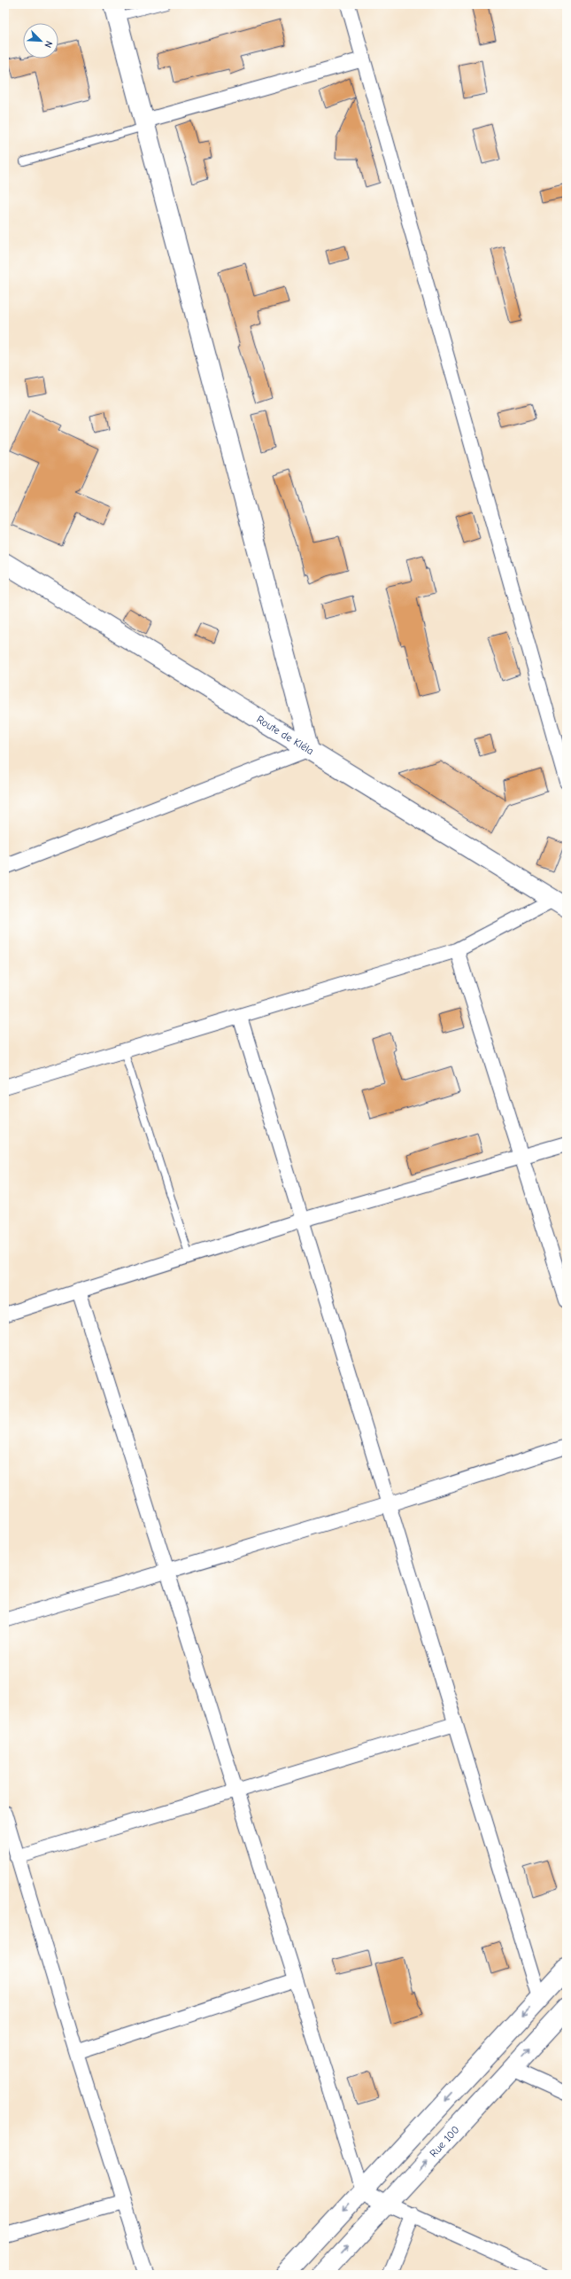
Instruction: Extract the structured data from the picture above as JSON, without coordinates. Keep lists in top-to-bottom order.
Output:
{
  "streets": {
    "street": ["Route de Kléla", "Rue 100"]
  },
  "north": "bottom right"
}
